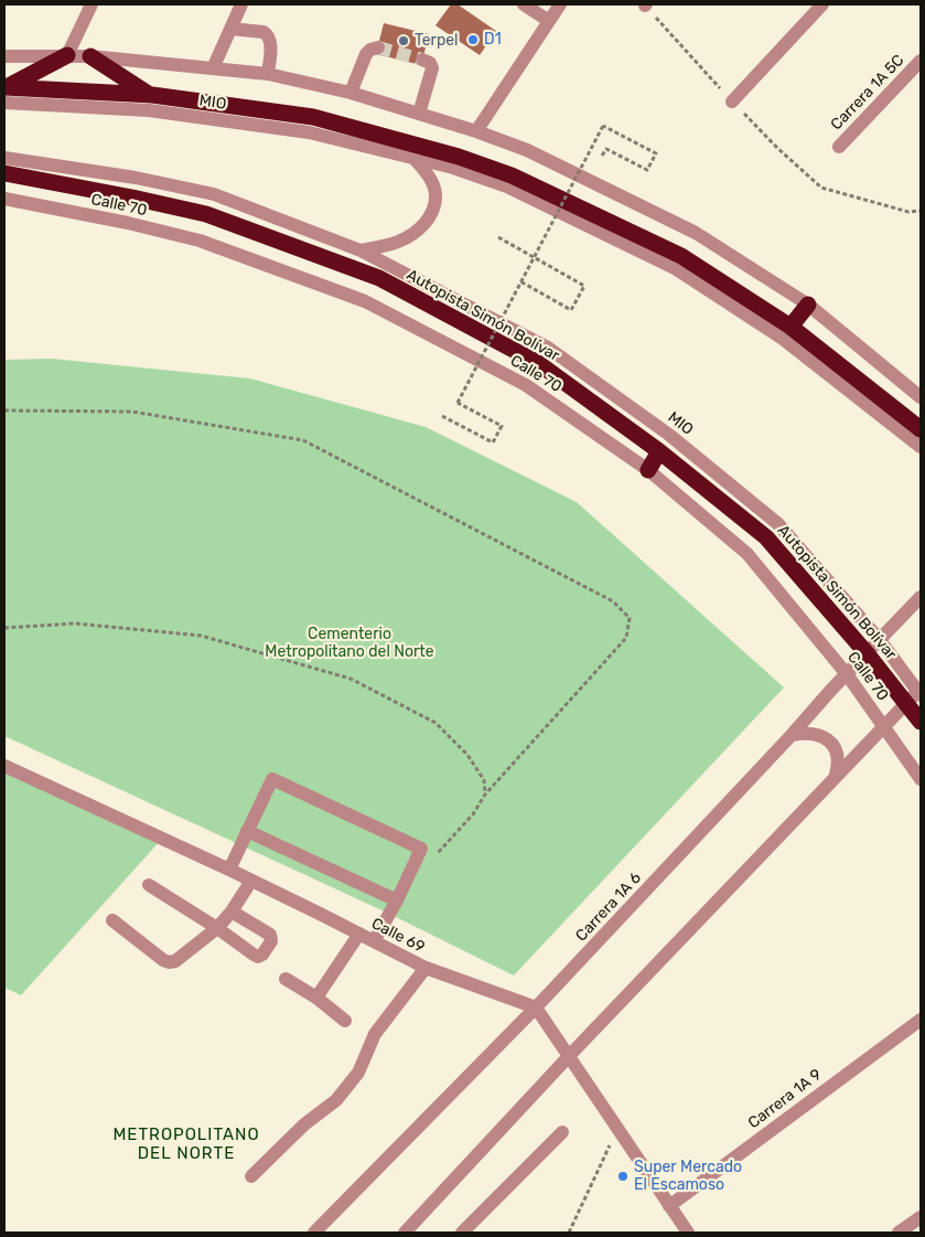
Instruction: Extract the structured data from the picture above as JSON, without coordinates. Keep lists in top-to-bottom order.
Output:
{
  "streets": {
    "highway": ["Autopista Simón Bolívar"],
    "street": [
      "Carrera 1A 5C",
      "MIO",
      "Calle 70",
      "Carrera 1A 6",
      "Calle 69",
      "Carrera 1A 9"
    ]
  },
  "crossings": [
    ["MIO", "Autopista Simón Bolívar"],
    ["MIO", "Carrera 1A 6"],
    ["Calle 70", "Carrera 1A 6"],
    ["Autopista Simón Bolívar", "Carrera 1A 6"],
    ["Carrera 1A 6", "Calle 69"]
  ],
  "districts": ["METROPOLITANO DEL NORTE"],
  "parks": ["Cementerio Metropolitano del Norte"],
  "places": ["D1", "Terpel", "Super Mercado El Escamoso"]
}
